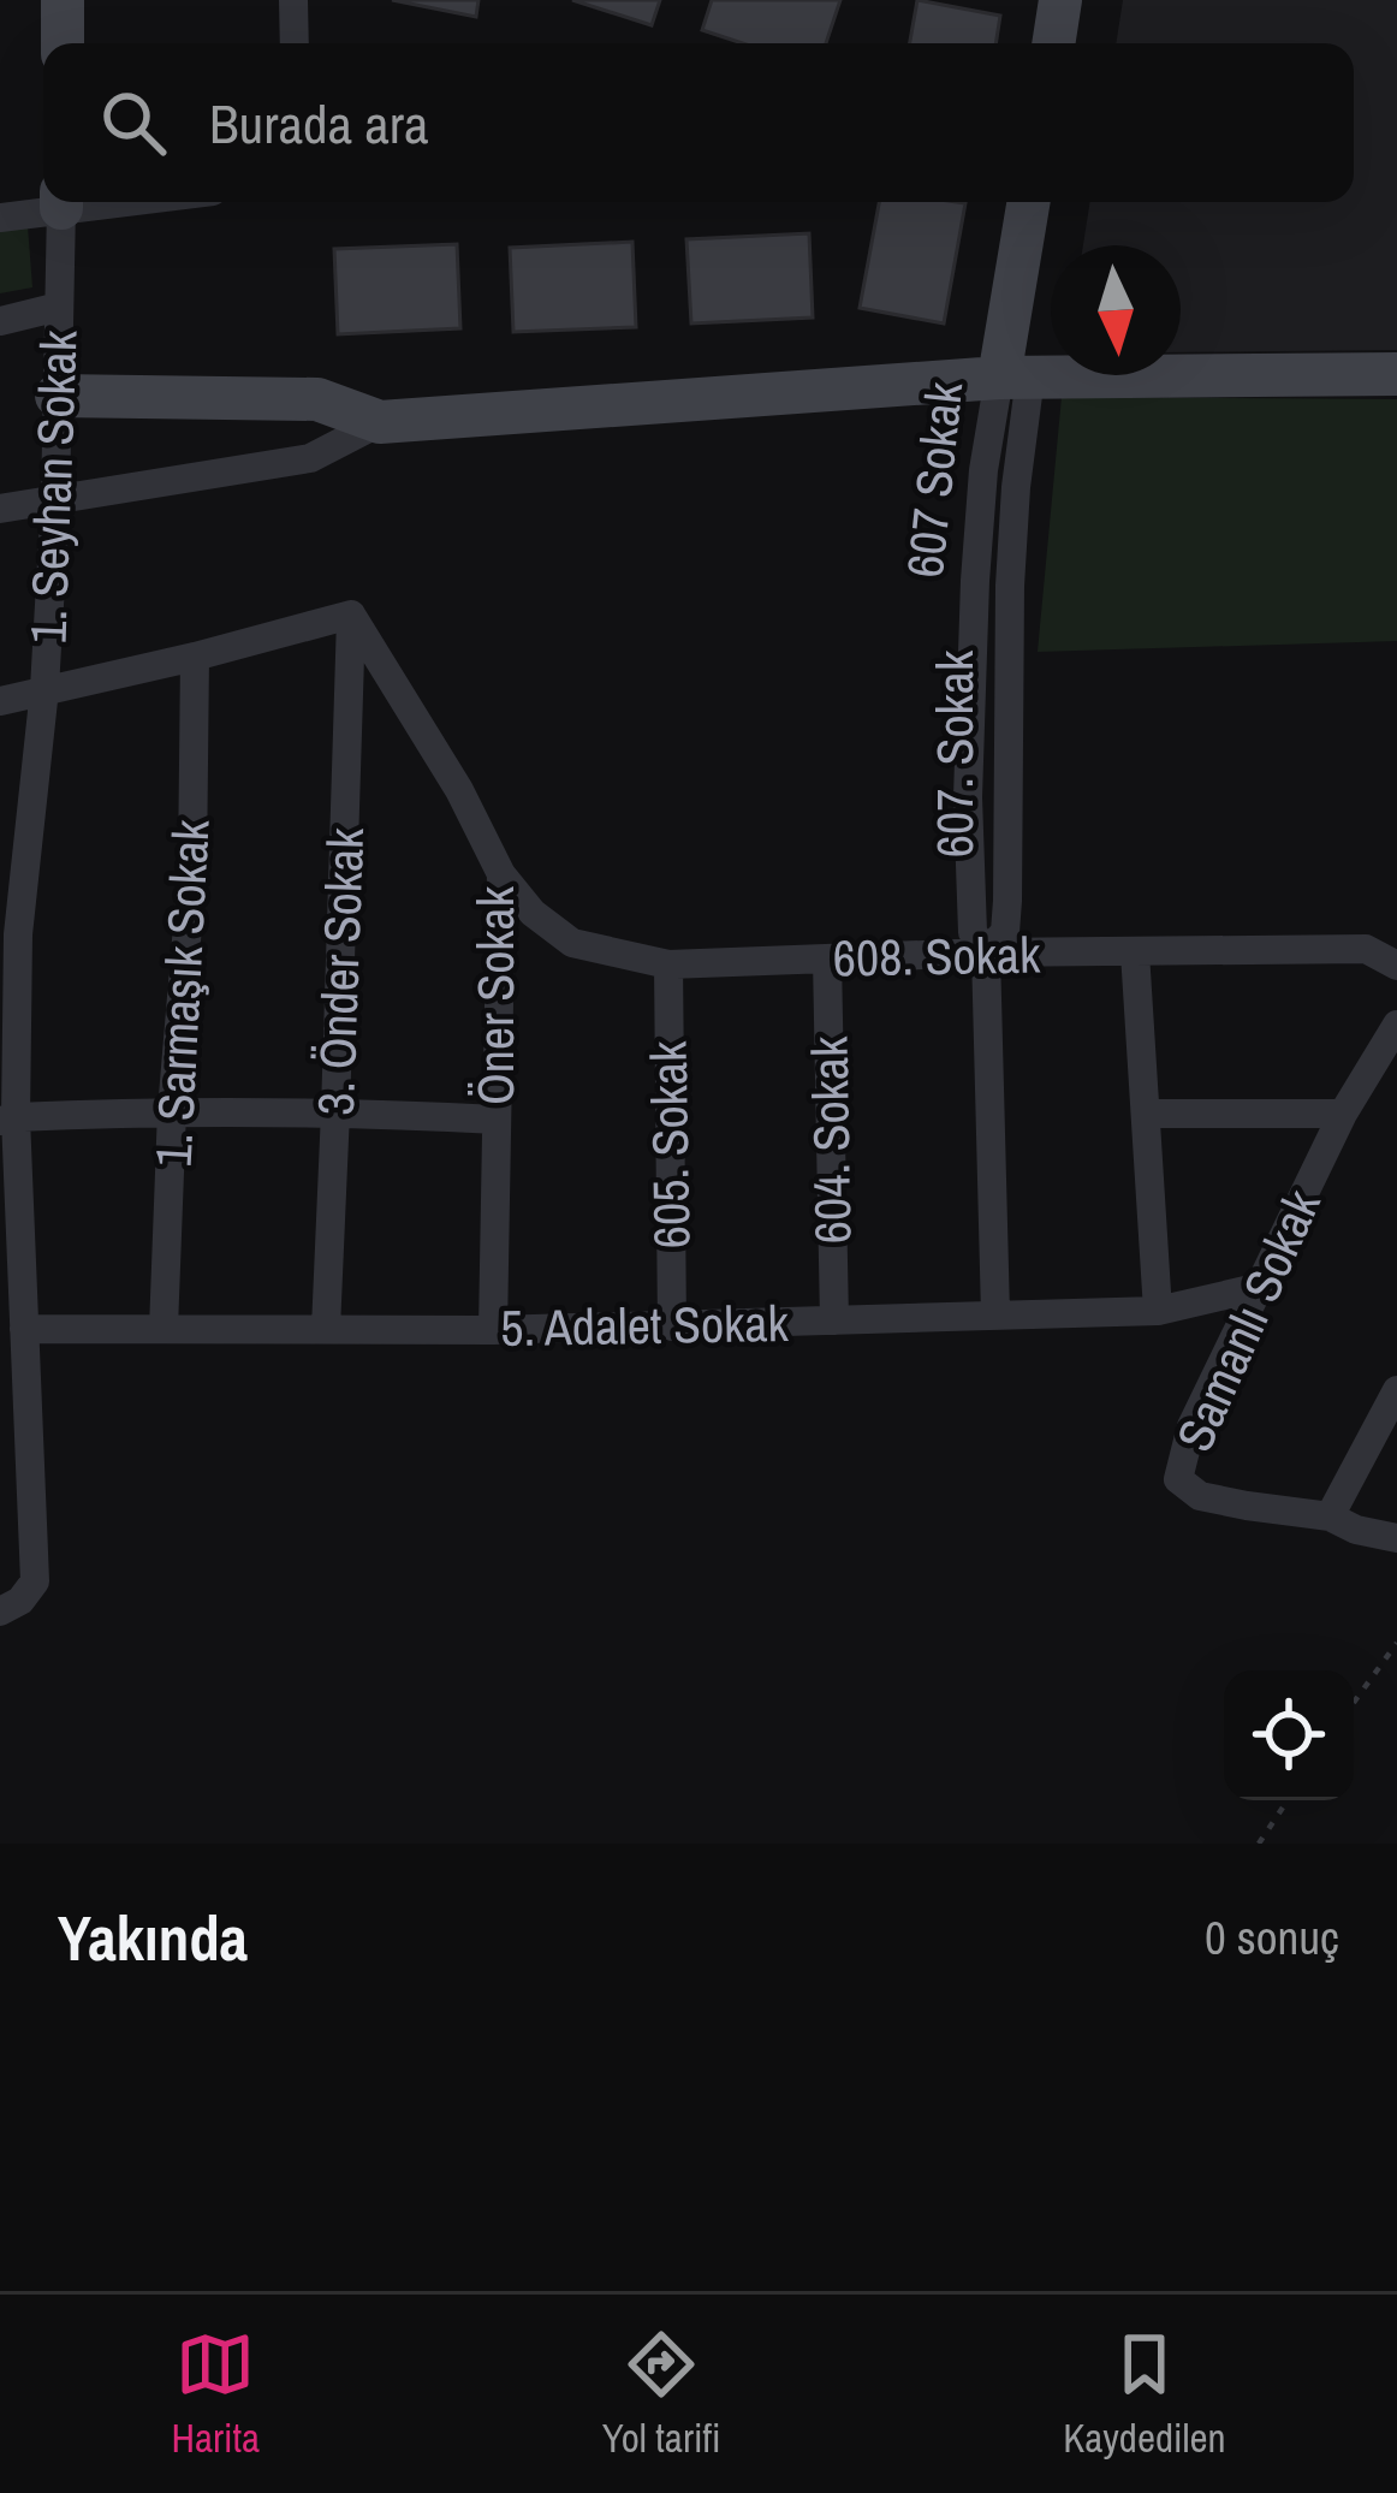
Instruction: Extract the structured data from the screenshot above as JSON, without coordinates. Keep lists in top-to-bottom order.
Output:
{
  "streets": {
    "street": [
      "607 Sokak",
      "1. Seyhan Sokak",
      "608. Sokak",
      "3. Önder Sokak",
      "1. Sarmaşık Sokak",
      "Öner Sokak",
      "604. Sokak",
      "605. Sokak",
      "Samanlı Sokak",
      "5. Adalet Sokak"
    ]
  },
  "crossings": [
    ["607 Sokak", "608. Sokak"],
    ["1. Seyhan Sokak", "5. Adalet Sokak"],
    ["608. Sokak", "Öner Sokak"],
    ["608. Sokak", "604. Sokak"],
    ["608. Sokak", "605. Sokak"],
    ["3. Önder Sokak", "Öner Sokak"],
    ["3. Önder Sokak", "5. Adalet Sokak"],
    ["1. Sarmaşık Sokak", "5. Adalet Sokak"],
    ["Öner Sokak", "5. Adalet Sokak"],
    ["604. Sokak", "5. Adalet Sokak"],
    ["605. Sokak", "5. Adalet Sokak"],
    ["Samanlı Sokak", "5. Adalet Sokak"]
  ],
  "north": "bottom",
  "page": {
    "search": "Burada ara",
    "heading": ["Yakında", "0 sonuç"],
    "nav": ["Harita", "Yol tarifi", "Kaydedilen"]
  }
}
